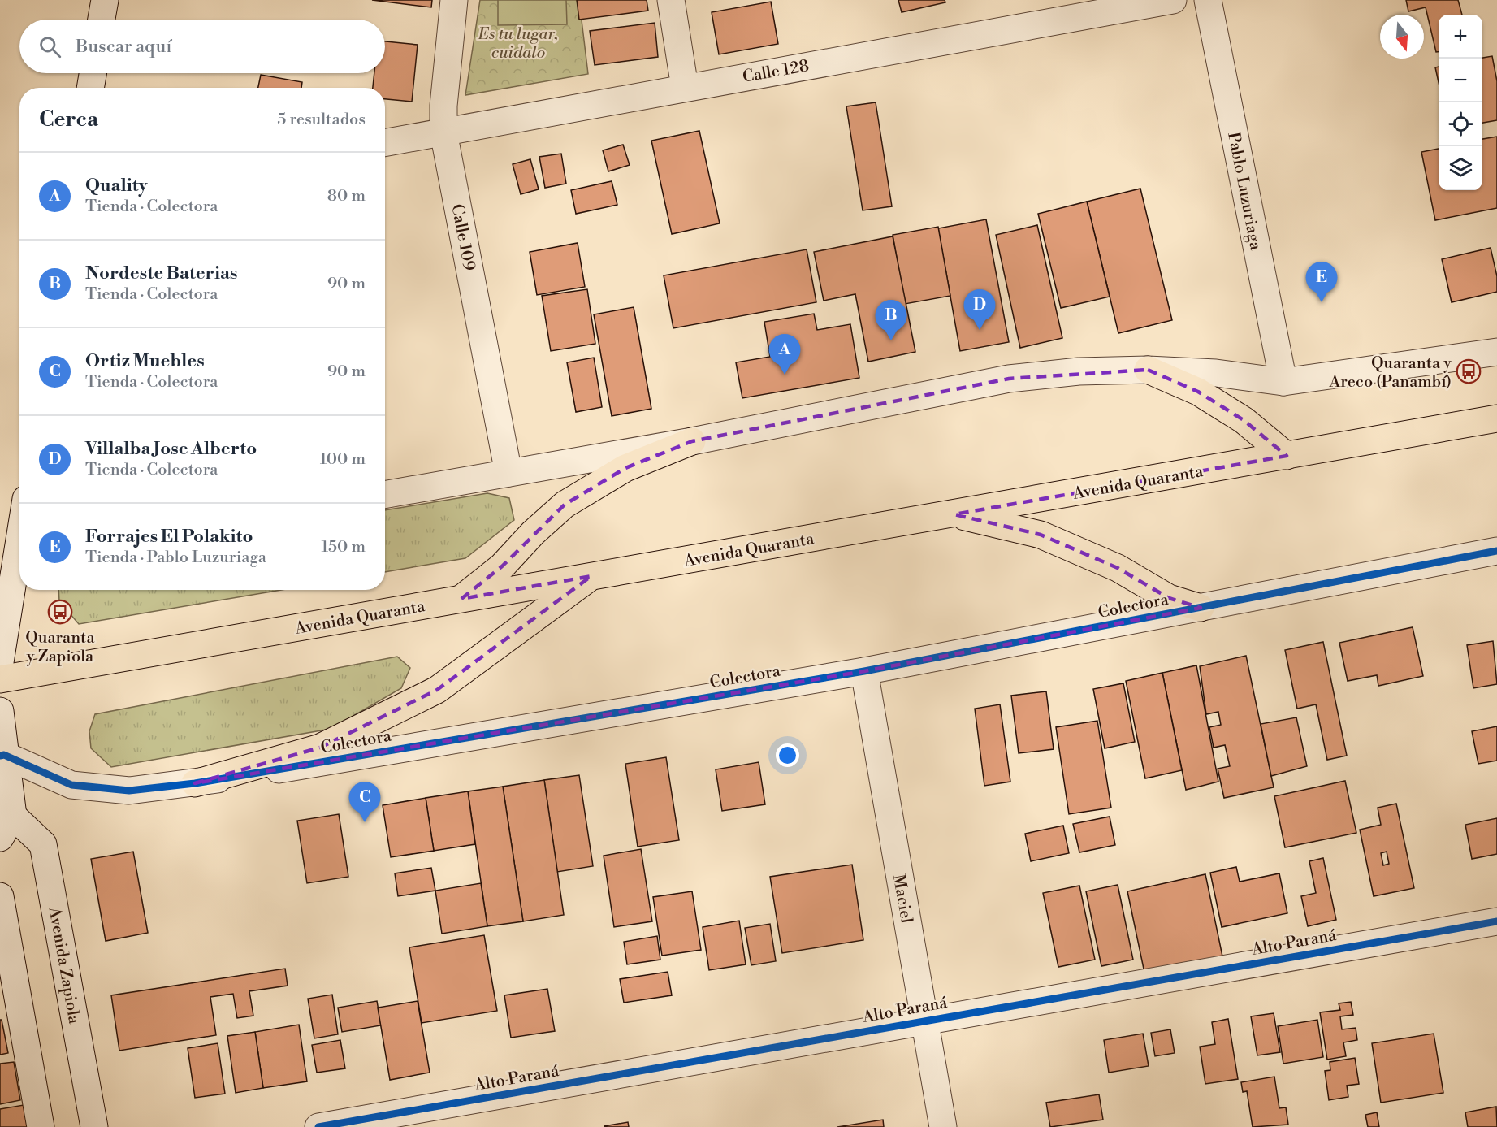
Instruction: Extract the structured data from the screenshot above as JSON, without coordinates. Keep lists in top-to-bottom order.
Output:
{
  "streets": {
    "highway": ["Avenida Quaranta"],
    "street": [
      "Calle 128",
      "Pablo Luzuriaga",
      "Calle 109",
      "Colectora",
      "Maciel",
      "Alto Paraná",
      "Avenida Zapiola"
    ]
  },
  "crossings": [
    ["Calle 128", "Calle 109"],
    ["Colectora", "Maciel"],
    ["Maciel", "Alto Paraná"]
  ],
  "parks": ["Es tu lugar, cuidalo"],
  "places": {
    "bus stop": ["Quaranta y Areco (Panambí)", "Quaranta y Zapiola"]
  },
  "north": "bottom",
  "page": {
    "map_buttons": ["+", "−"],
    "search": "Buscar aquí",
    "heading": ["Cerca", "5 resultados"],
    "list": [
      {
        "mark": "A",
        "name": "Quality",
        "note": "Tienda · Colectora",
        "value": "80 m"
      },
      {
        "mark": "B",
        "name": "Nordeste Baterias",
        "note": "Tienda · Colectora",
        "value": "90 m"
      },
      {
        "mark": "C",
        "name": "Ortiz Muebles",
        "note": "Tienda · Colectora",
        "value": "90 m"
      },
      {
        "mark": "D",
        "name": "Villalba Jose Alberto",
        "note": "Tienda · Colectora",
        "value": "100 m"
      },
      {
        "mark": "E",
        "name": "Forrajes El Polakito",
        "note": "Tienda · Pablo Luzuriaga",
        "value": "150 m"
      }
    ],
    "pins": [
      "E",
      "D",
      "B",
      "A",
      "C"
    ]
  }
}
